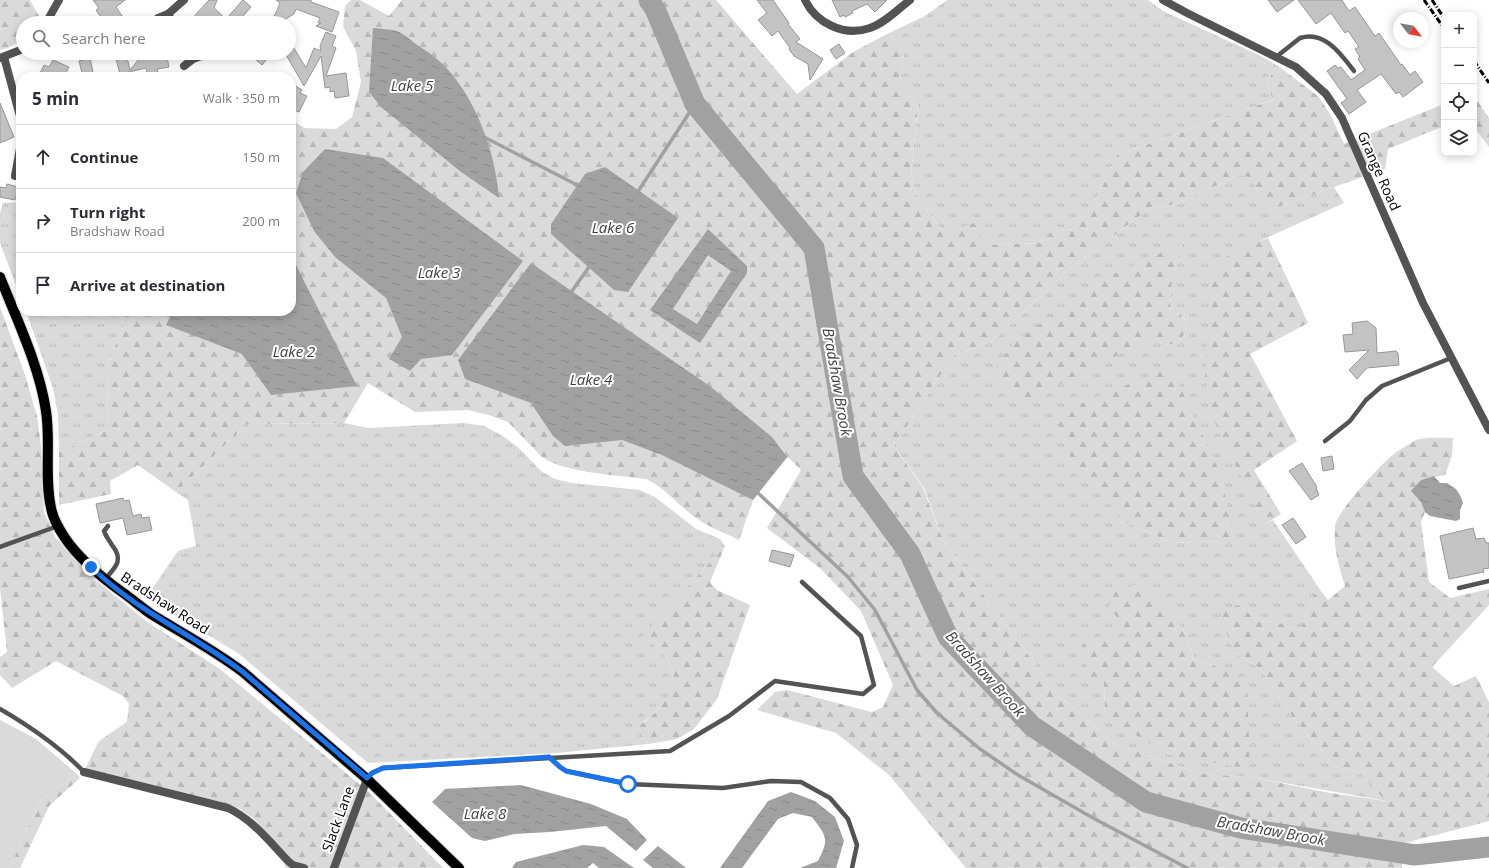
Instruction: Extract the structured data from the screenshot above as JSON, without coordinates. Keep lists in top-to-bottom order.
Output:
{
  "streets": {
    "main road": ["Bradshaw Road"],
    "street": ["Grange Road", "Slack Lane"]
  },
  "crossings": [
    ["Bradshaw Road", "Slack Lane"]
  ],
  "water": [
    "Lake 5",
    "Lake 6",
    "Lake 3",
    "Lake 2",
    "Lake 4",
    "Bradshaw Brook",
    "Lake 8"
  ],
  "north": "bottom right",
  "page": {
    "map_buttons": ["+", "−"],
    "search": "Search here",
    "heading": ["5 min", "Walk · 350 m"],
    "list": [
      ["Continue", "150 m"],
      ["Turn right", "Bradshaw Road", "200 m"],
      "Arrive at destination"
    ]
  }
}
